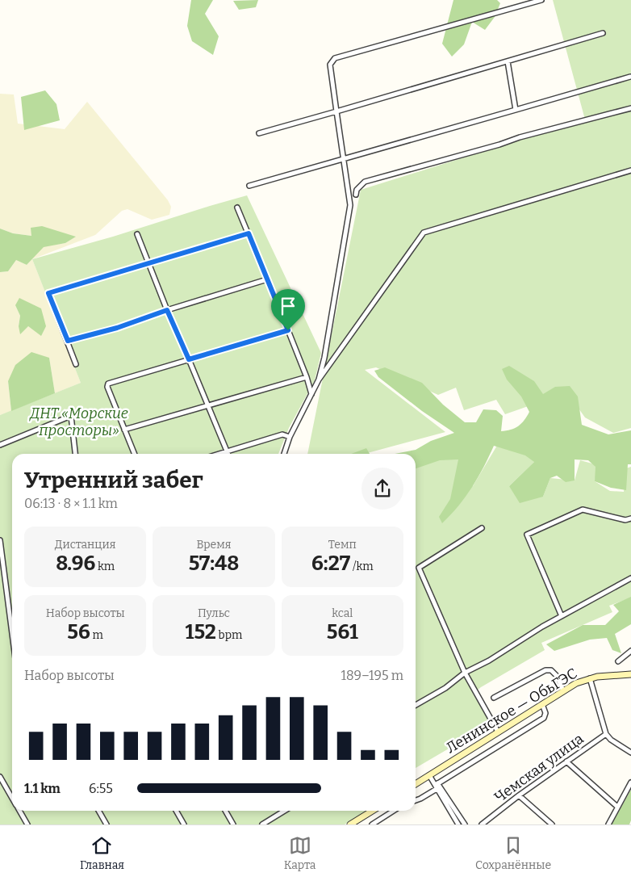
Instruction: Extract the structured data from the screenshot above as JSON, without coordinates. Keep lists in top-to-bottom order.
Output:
{
  "streets": {
    "main road": ["Ленинское — ОбьГЭС"],
    "street": ["Чемская улица"]
  },
  "parks": ["ДНТ «Морские просторы»"],
  "page": {
    "heading": ["Утренний забег", "06:13 · 8 × 1.1 km"],
    "stats": [
      ["Дистанция", "8.96 km"],
      ["Время", "57:48"],
      ["Темп", "6:27 /km"],
      ["Набор высоты", "56 m"],
      ["Пульс", "152 bpm"],
      ["kcal", "561"]
    ],
    "chart": ["Набор высоты", "189–195 m"],
    "list": [
      {
        "name": "1.1 km",
        "note": "6:55"
      }
    ],
    "tabs": ["Главная", "Карта", "Сохранённые"]
  }
}
